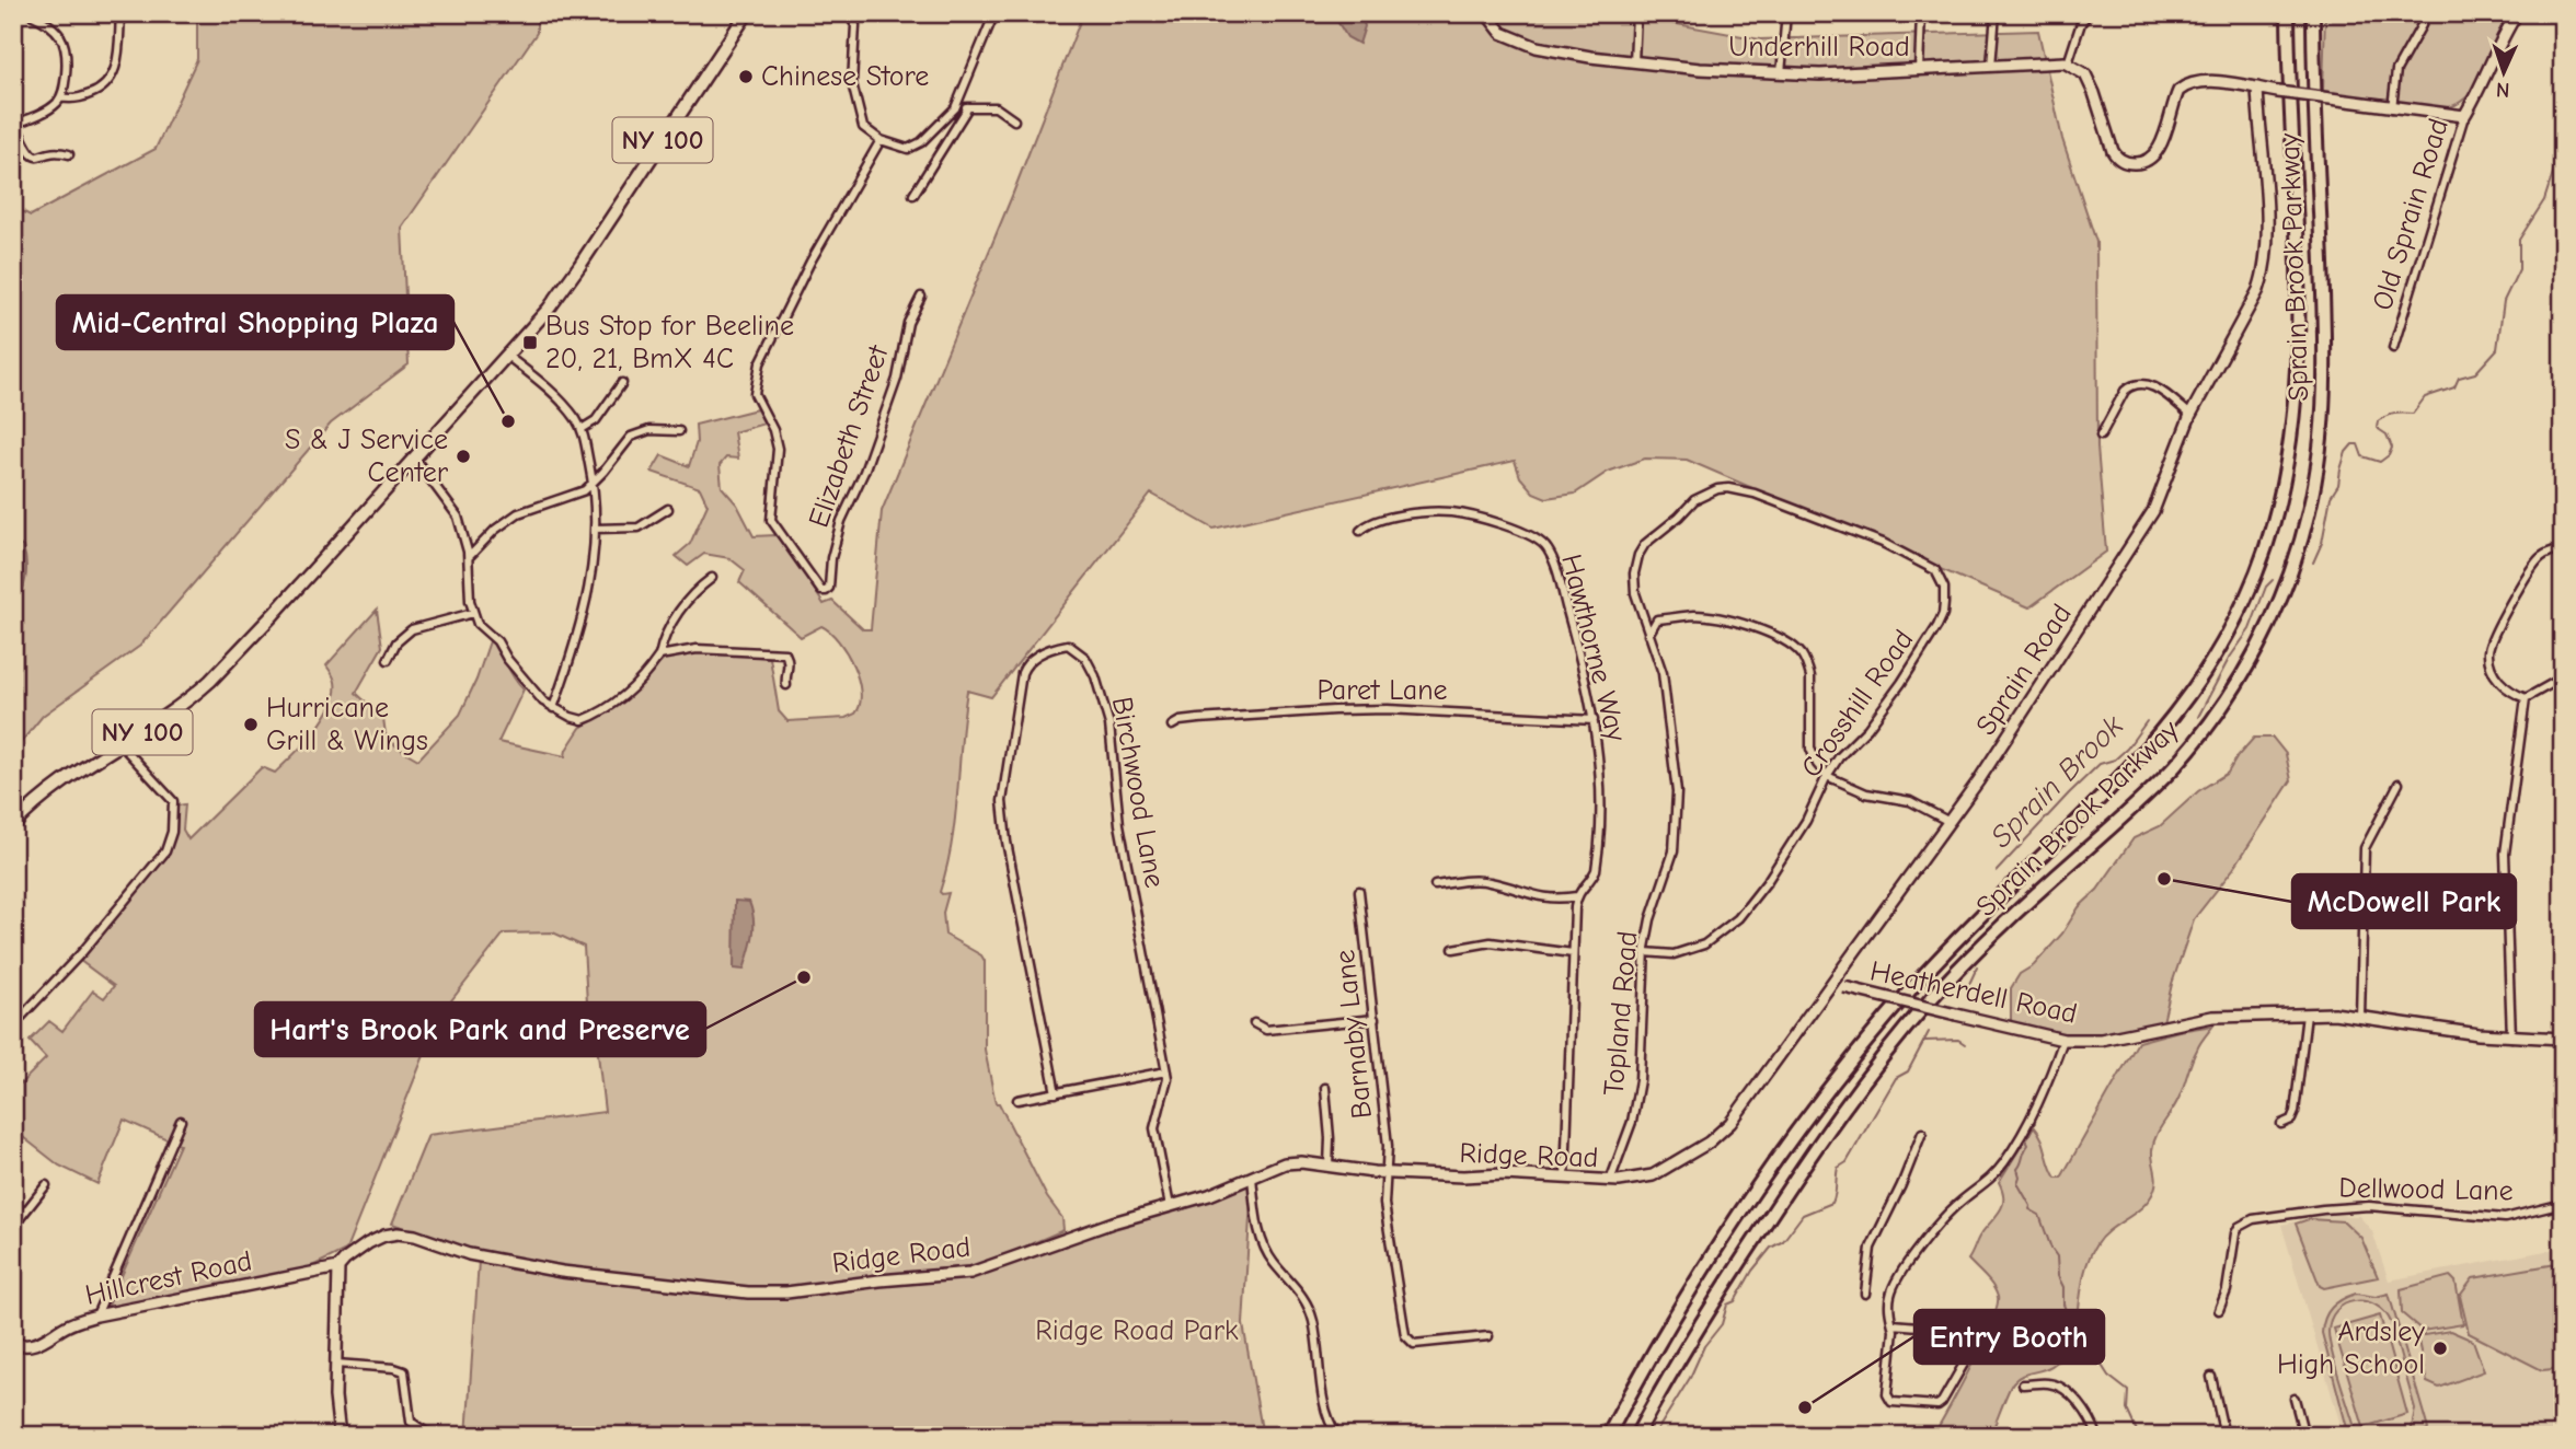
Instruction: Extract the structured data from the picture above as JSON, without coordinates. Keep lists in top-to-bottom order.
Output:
{
  "streets": {
    "highway": ["Sprain Brook Parkway"],
    "main road": ["NY 100"],
    "street": [
      "Underhill Road",
      "Old Sprain Road",
      "Elizabeth Street",
      "Hawthorne Way",
      "Sprain Road",
      "Paret Lane",
      "Crosshill Road",
      "Birchwood Lane",
      "Heatherdell Road",
      "Topland Road",
      "Barnaby Lane",
      "Ridge Road",
      "Dellwood Lane",
      "Hillcrest Road"
    ]
  },
  "crossings": [
    ["Hawthorne Way", "Paret Lane"],
    ["Hawthorne Way", "Ridge Road"],
    ["Sprain Road", "Heatherdell Road"],
    ["Sprain Road", "Ridge Road"],
    ["Crosshill Road", "Topland Road"],
    ["Birchwood Lane", "Ridge Road"],
    ["Topland Road", "Ridge Road"],
    ["Barnaby Lane", "Ridge Road"],
    ["Ridge Road", "Hillcrest Road"]
  ],
  "water": ["Sprain Brook"],
  "parks": ["Ridge Road Park"],
  "places": {
    "other": [
      "Chinese Store",
      "Mid-Central Shopping Plaza",
      "S & J Service Center",
      "Hurricane Grill & Wings",
      "McDowell Park",
      "Hart's Brook Park and Preserve",
      "Ardsley High School",
      "Entry Booth"
    ],
    "transit": ["Bus Stop for Beeline 20, 21, BmX 4C"]
  },
  "north": "bottom"
}
